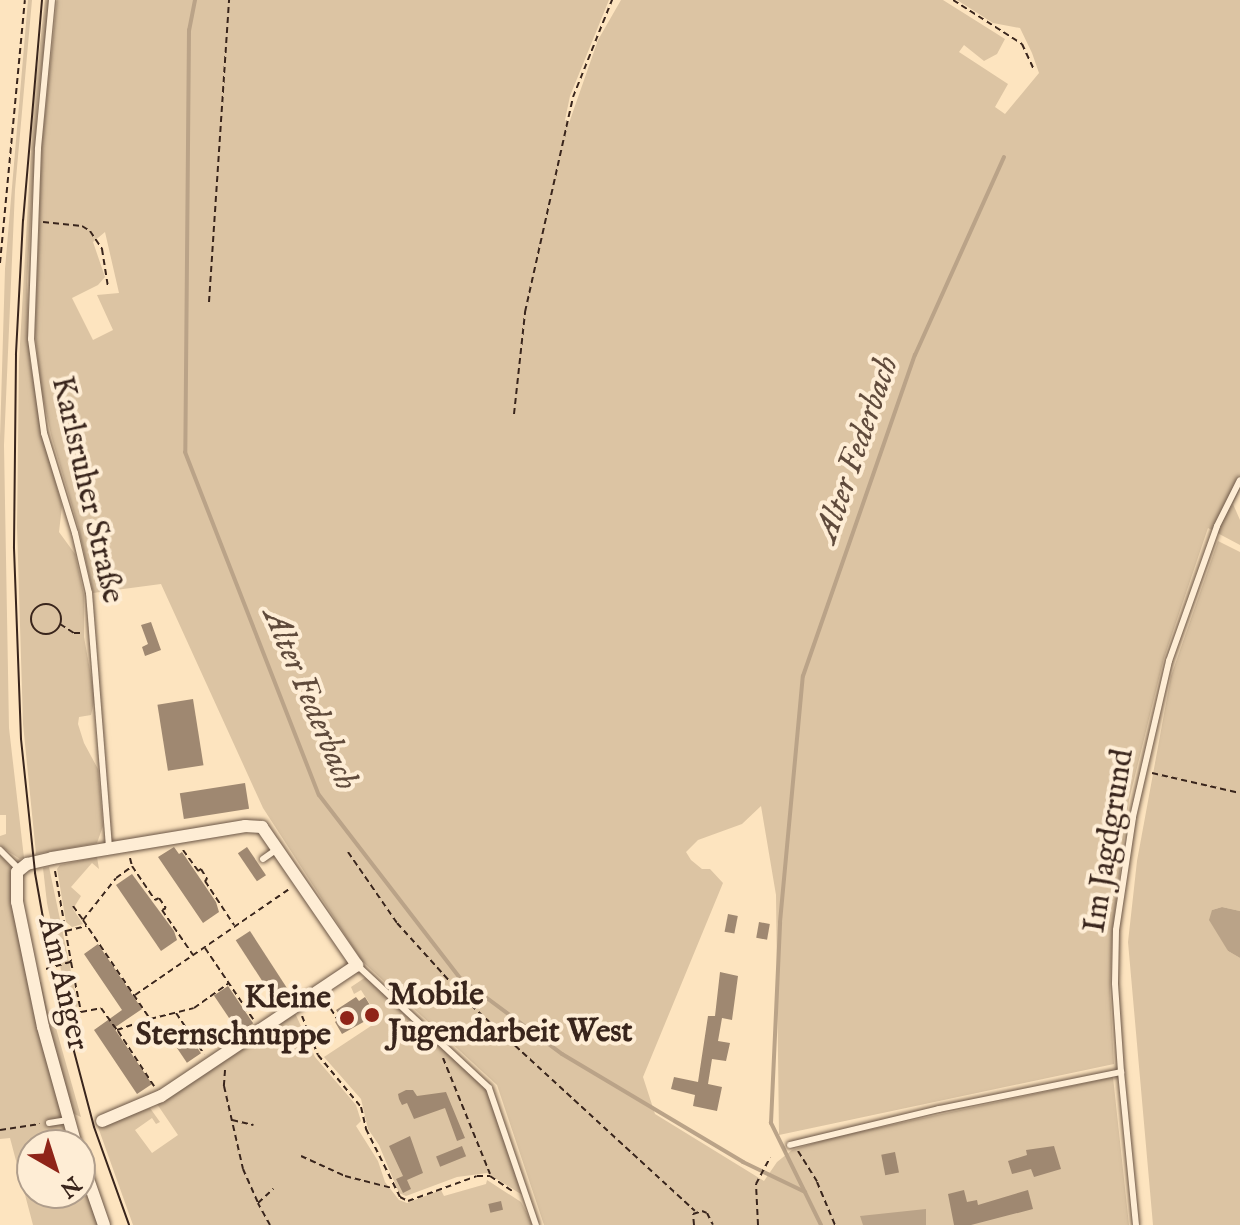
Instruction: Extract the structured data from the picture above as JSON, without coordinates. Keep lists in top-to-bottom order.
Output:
{
  "streets": {
    "street": ["Am Anger"],
    "lane": ["Karlsruher Straße", "Im Jagdgrund"]
  },
  "water": ["Alter Federbach"],
  "places": ["Mobile Jugendarbeit West", "Kleine Sternschnuppe"],
  "north": "bottom right"
}
